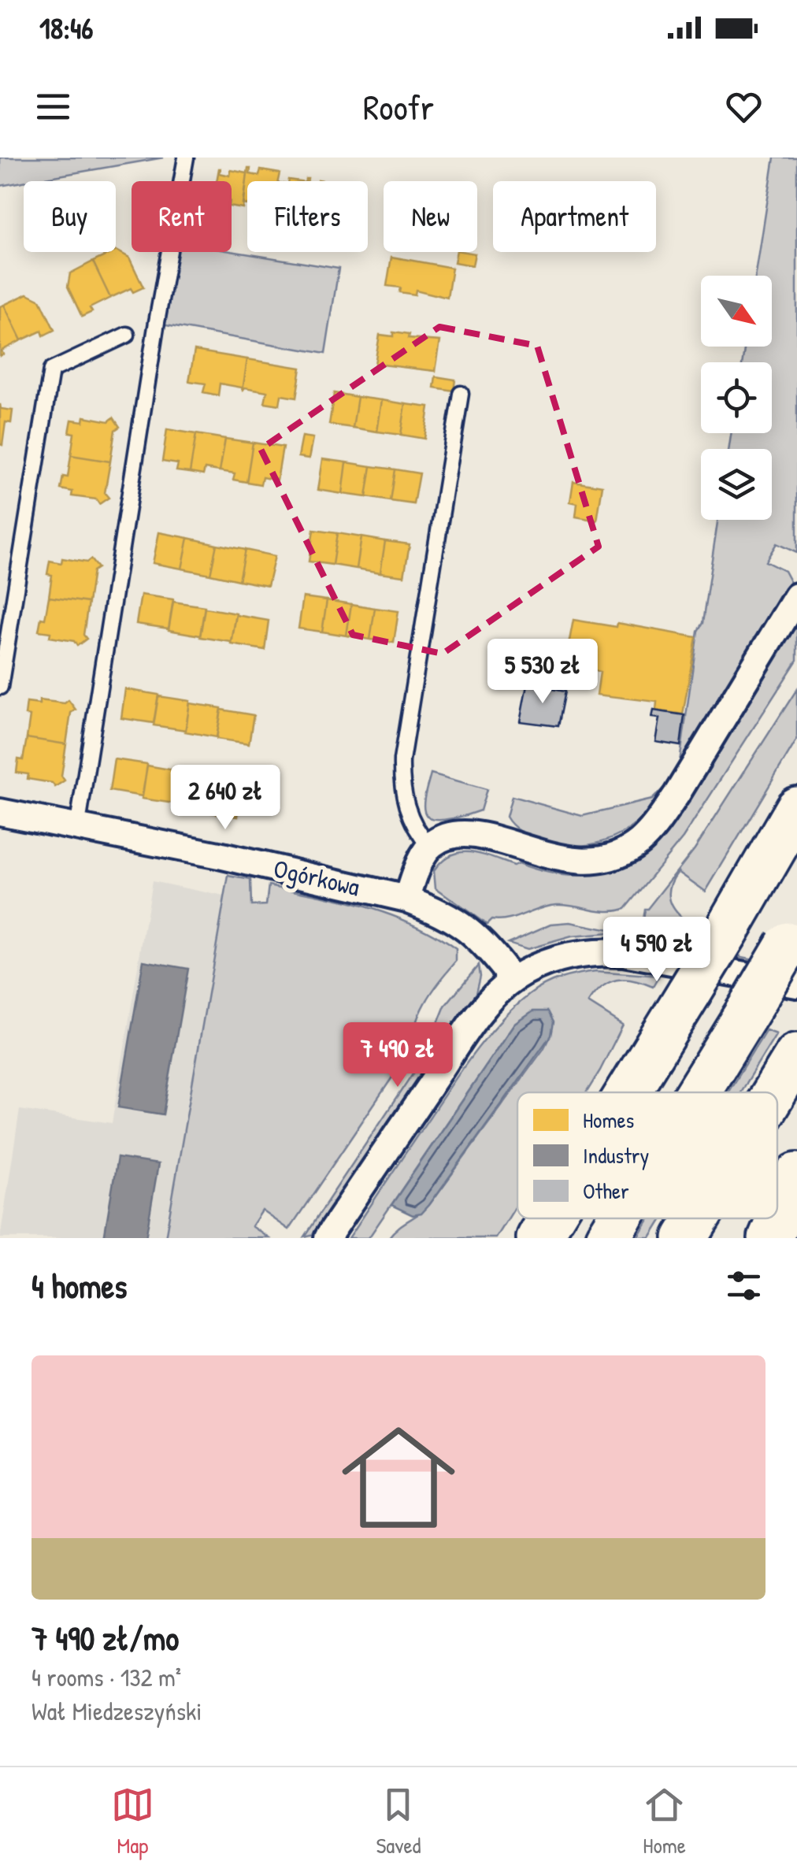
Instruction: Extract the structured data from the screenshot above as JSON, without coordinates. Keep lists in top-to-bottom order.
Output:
{
  "streets": {
    "street": ["Ogórkowa"]
  },
  "legend": ["Homes", "Industry", "Other"],
  "north": "bottom right",
  "page": {
    "status": "18:46",
    "header": "Roofr",
    "chip": [
      "Buy",
      "Rent",
      "Filters",
      "New",
      "Apartment"
    ],
    "price": [
      "5 530 zł",
      "2 640 zł",
      "4 590 zł",
      "7 490 zł"
    ],
    "heading": "4 homes",
    "list": [
      {
        "name": "7 490 zł/mo",
        "note": "4 rooms · 132 m² · Wał Miedzeszyński"
      }
    ],
    "tabs": ["Map", "Saved", "Home"]
  }
}
